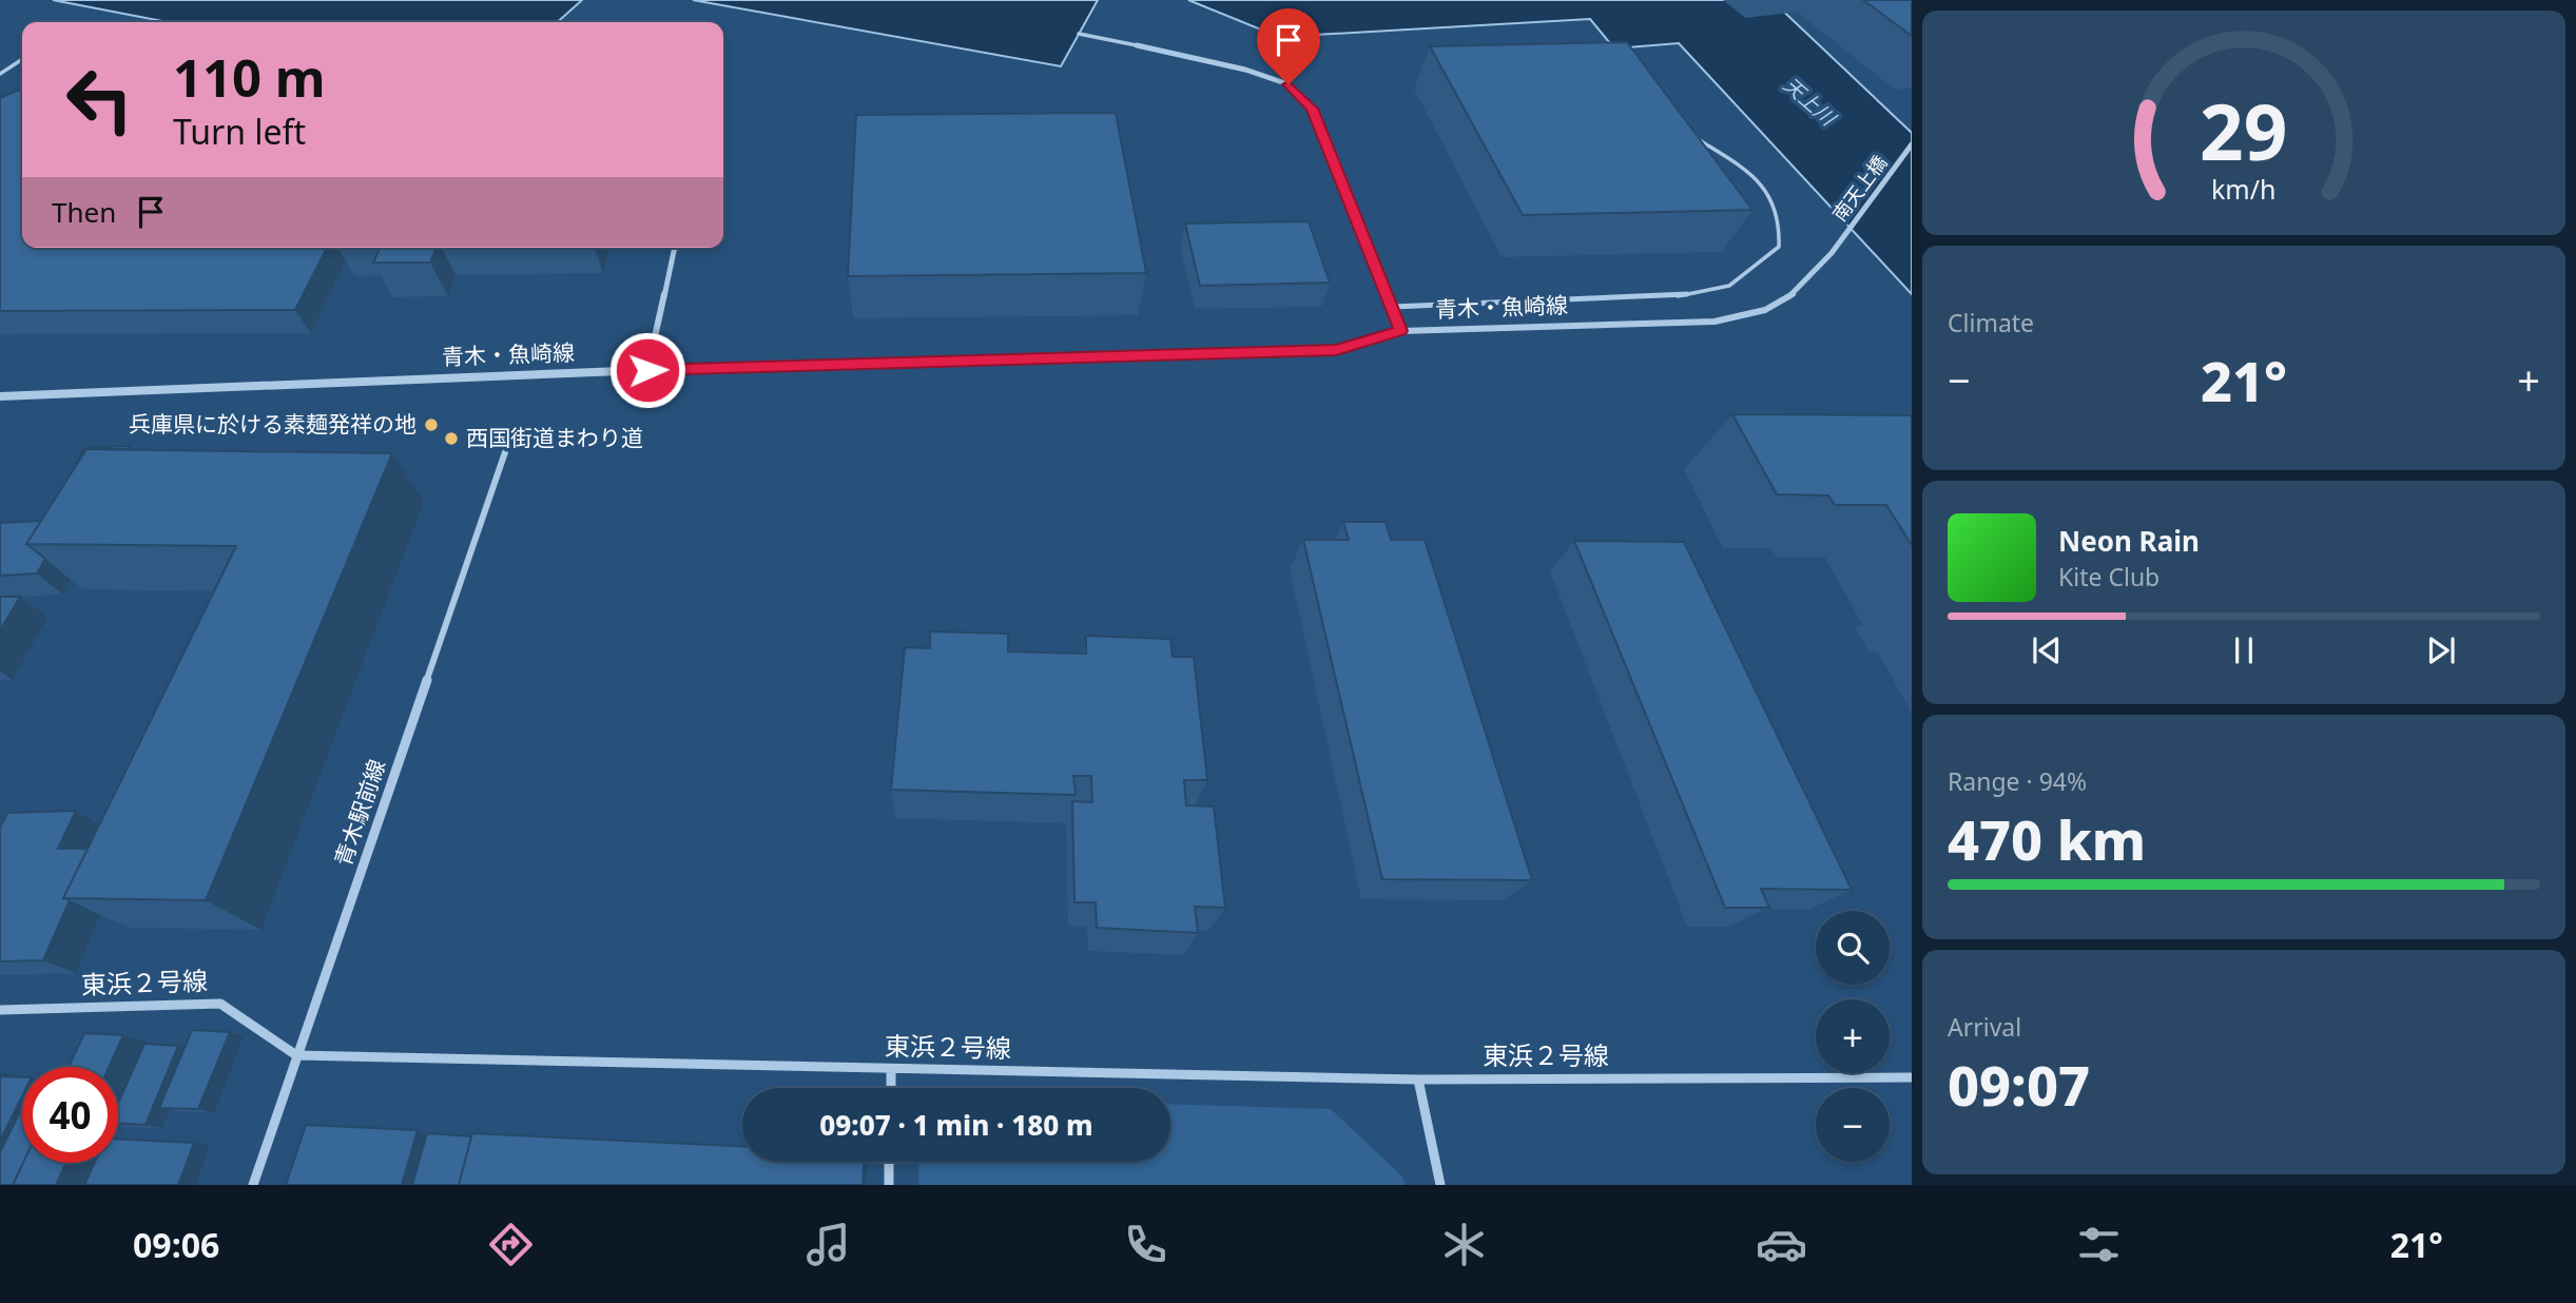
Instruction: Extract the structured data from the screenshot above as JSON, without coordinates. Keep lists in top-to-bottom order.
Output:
{
  "streets": {
    "street": [
      "南天上橋",
      "青木・魚崎線",
      "青木駅前線",
      "東浜２号線"
    ]
  },
  "crossings": [
    ["南天上橋", "青木・魚崎線"],
    ["青木駅前線", "東浜２号線"]
  ],
  "water": ["天上川"],
  "places": ["兵庫県に於ける素麺発祥の地", "西国街道まわり道"],
  "page": {
    "turn": ["110 m", "Turn left"],
    "then": "Then",
    "tile": [
      "Climate",
      ["Range · 94%", "470 km"],
      ["Arrival", "09:07"]
    ],
    "heat": ["−", "21°", "+"],
    "song": ["Neon Rain", "Kite Club"],
    "map_buttons": ["+", "−"],
    "limit": "40",
    "trip": "09:07 · 1 min · 180 m",
    "tabs": ["09:06", "21°"],
    "gauge": ["29", "km/h"]
  }
}
